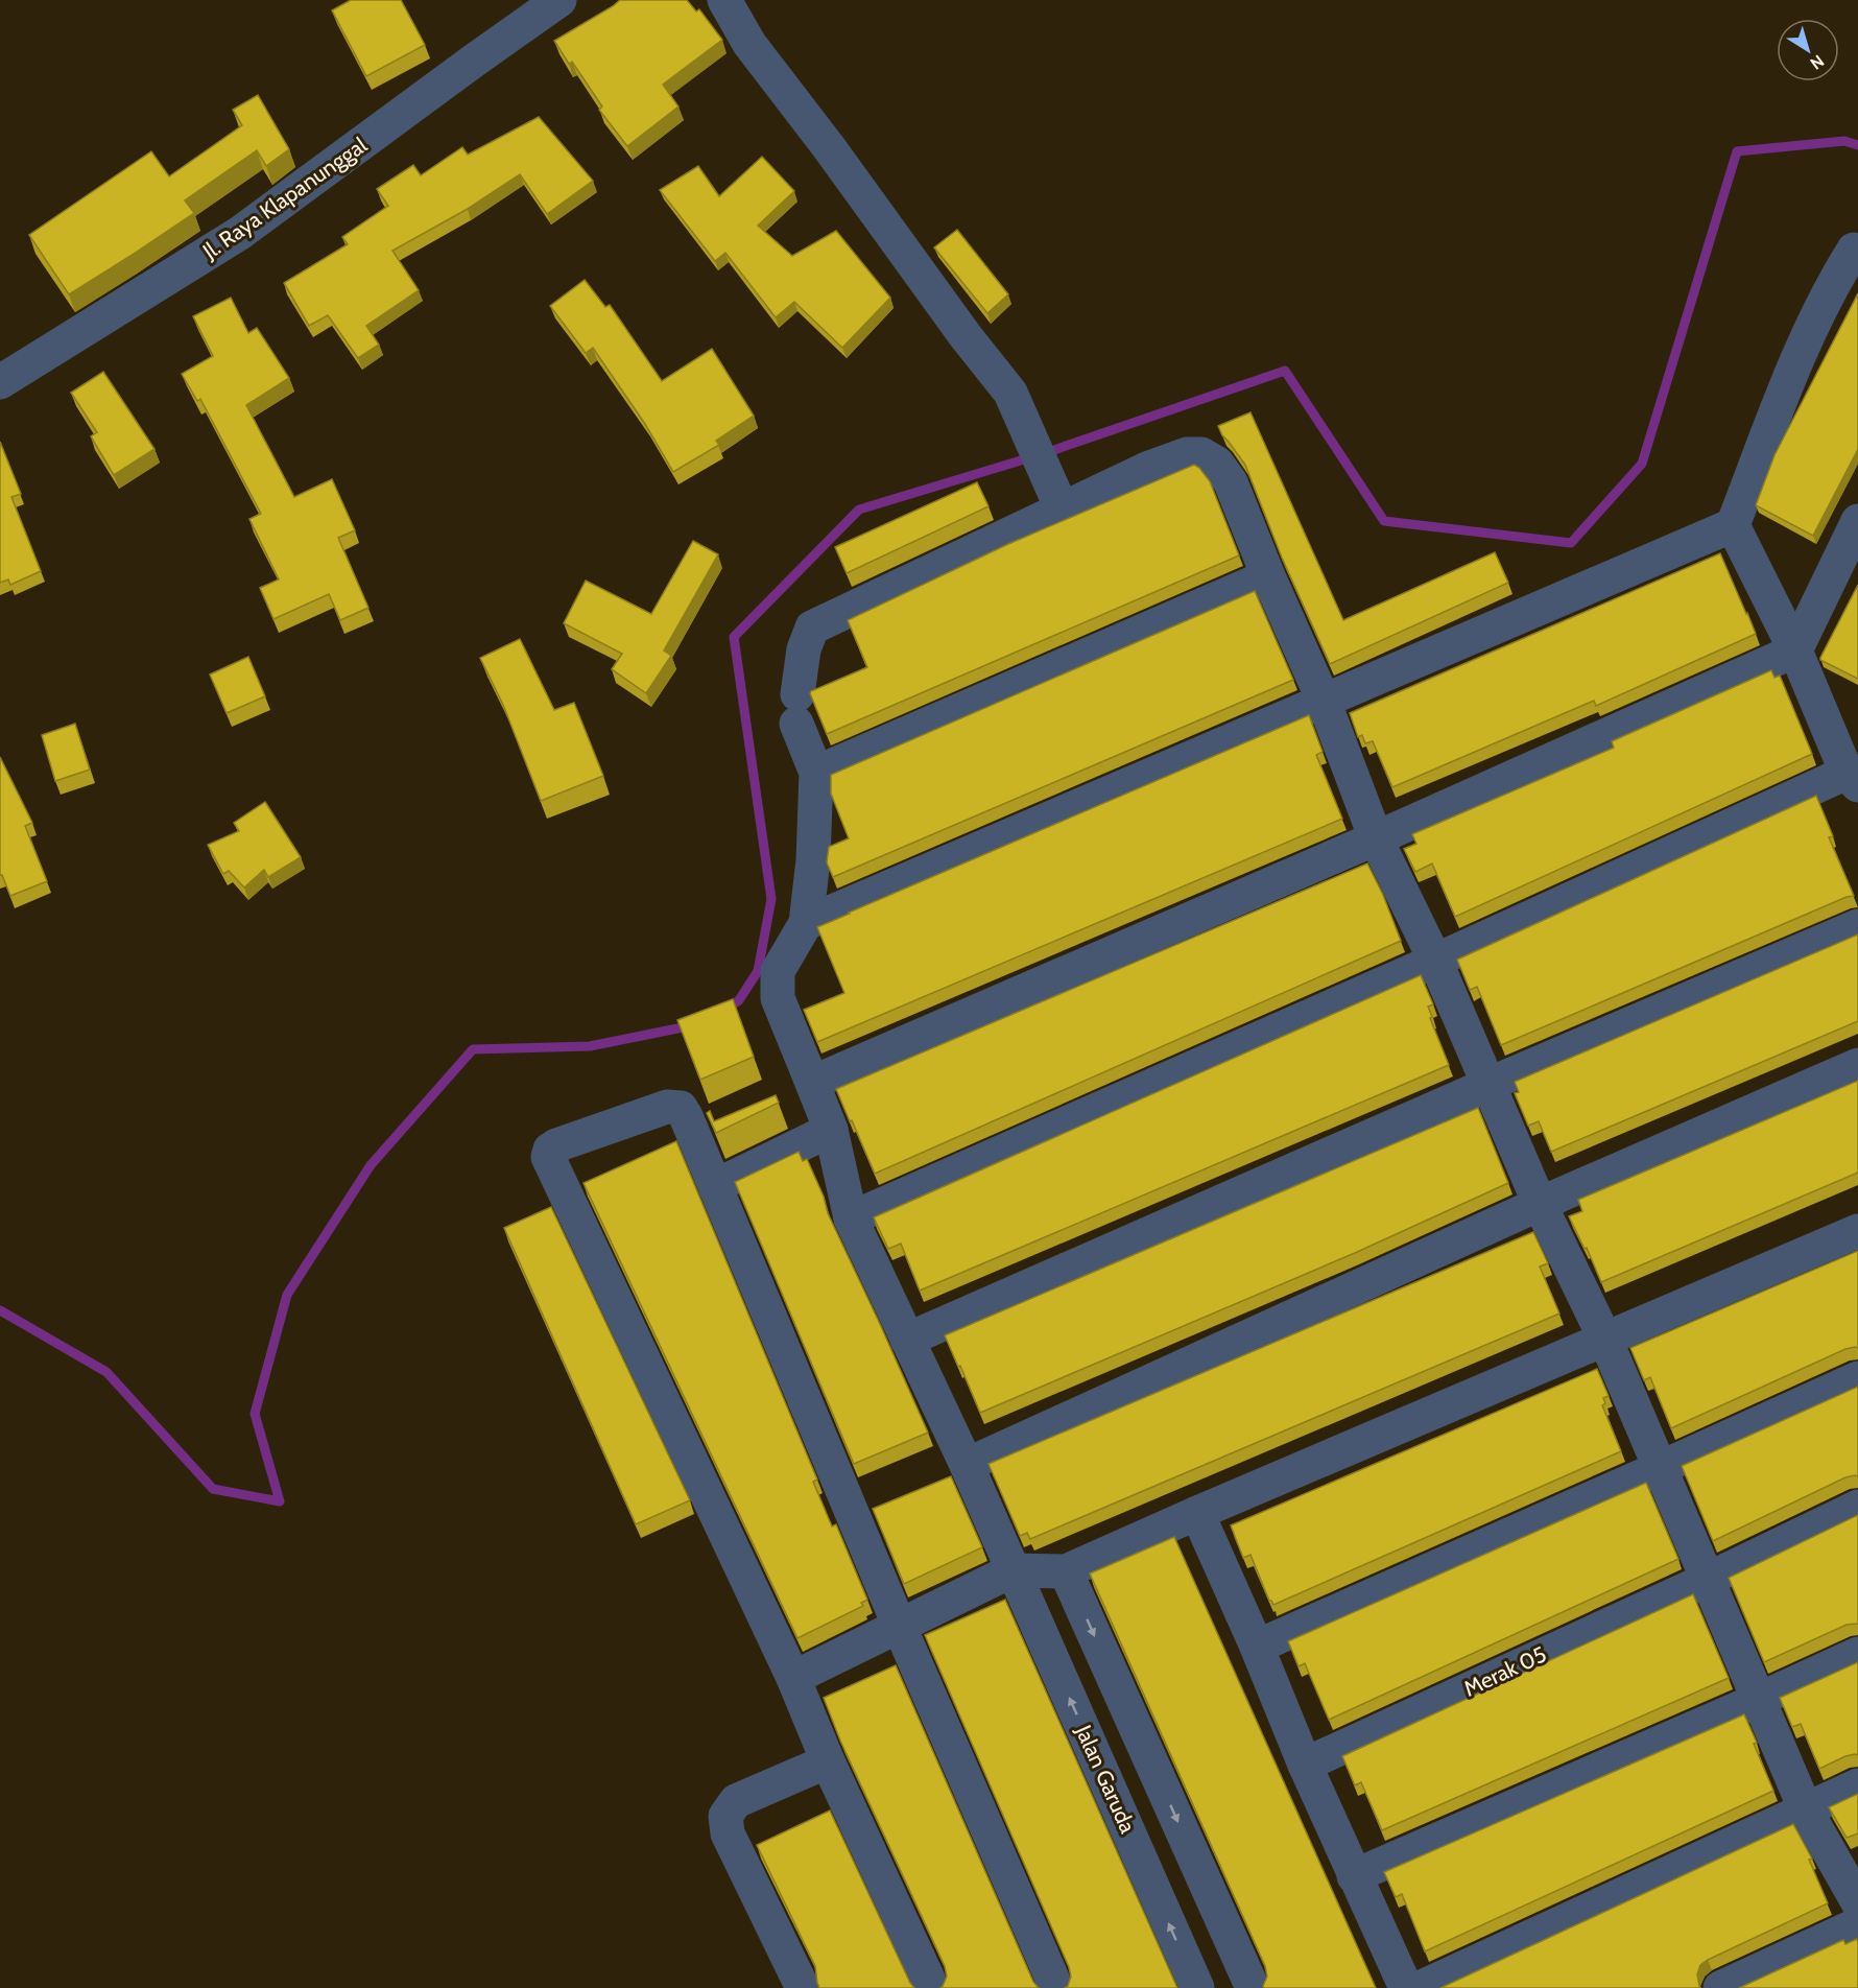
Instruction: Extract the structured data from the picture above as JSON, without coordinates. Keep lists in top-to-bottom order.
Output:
{
  "streets": {
    "street": ["Jl. Raya Klapanunggal", "Merak 05", "Jalan Garuda"]
  },
  "north": "bottom right"
}
